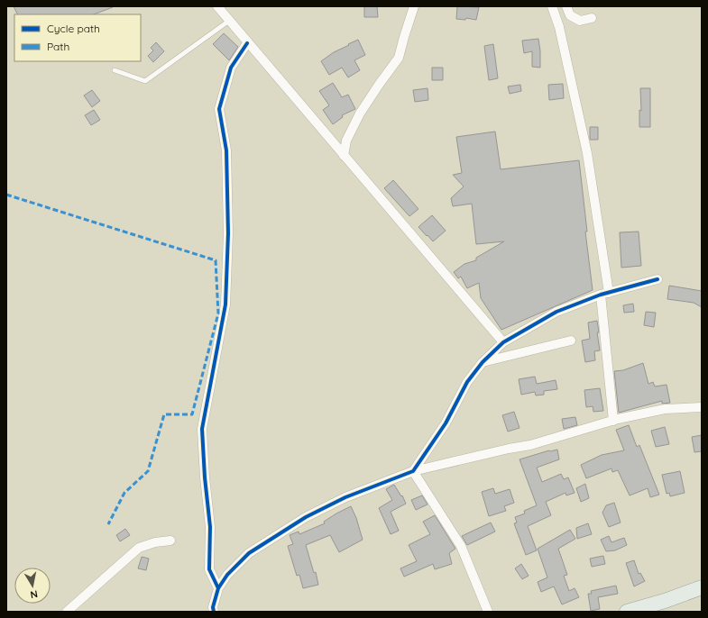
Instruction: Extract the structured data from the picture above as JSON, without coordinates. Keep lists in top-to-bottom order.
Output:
{
  "legend": ["Cycle path", "Path"],
  "north": "bottom"
}
